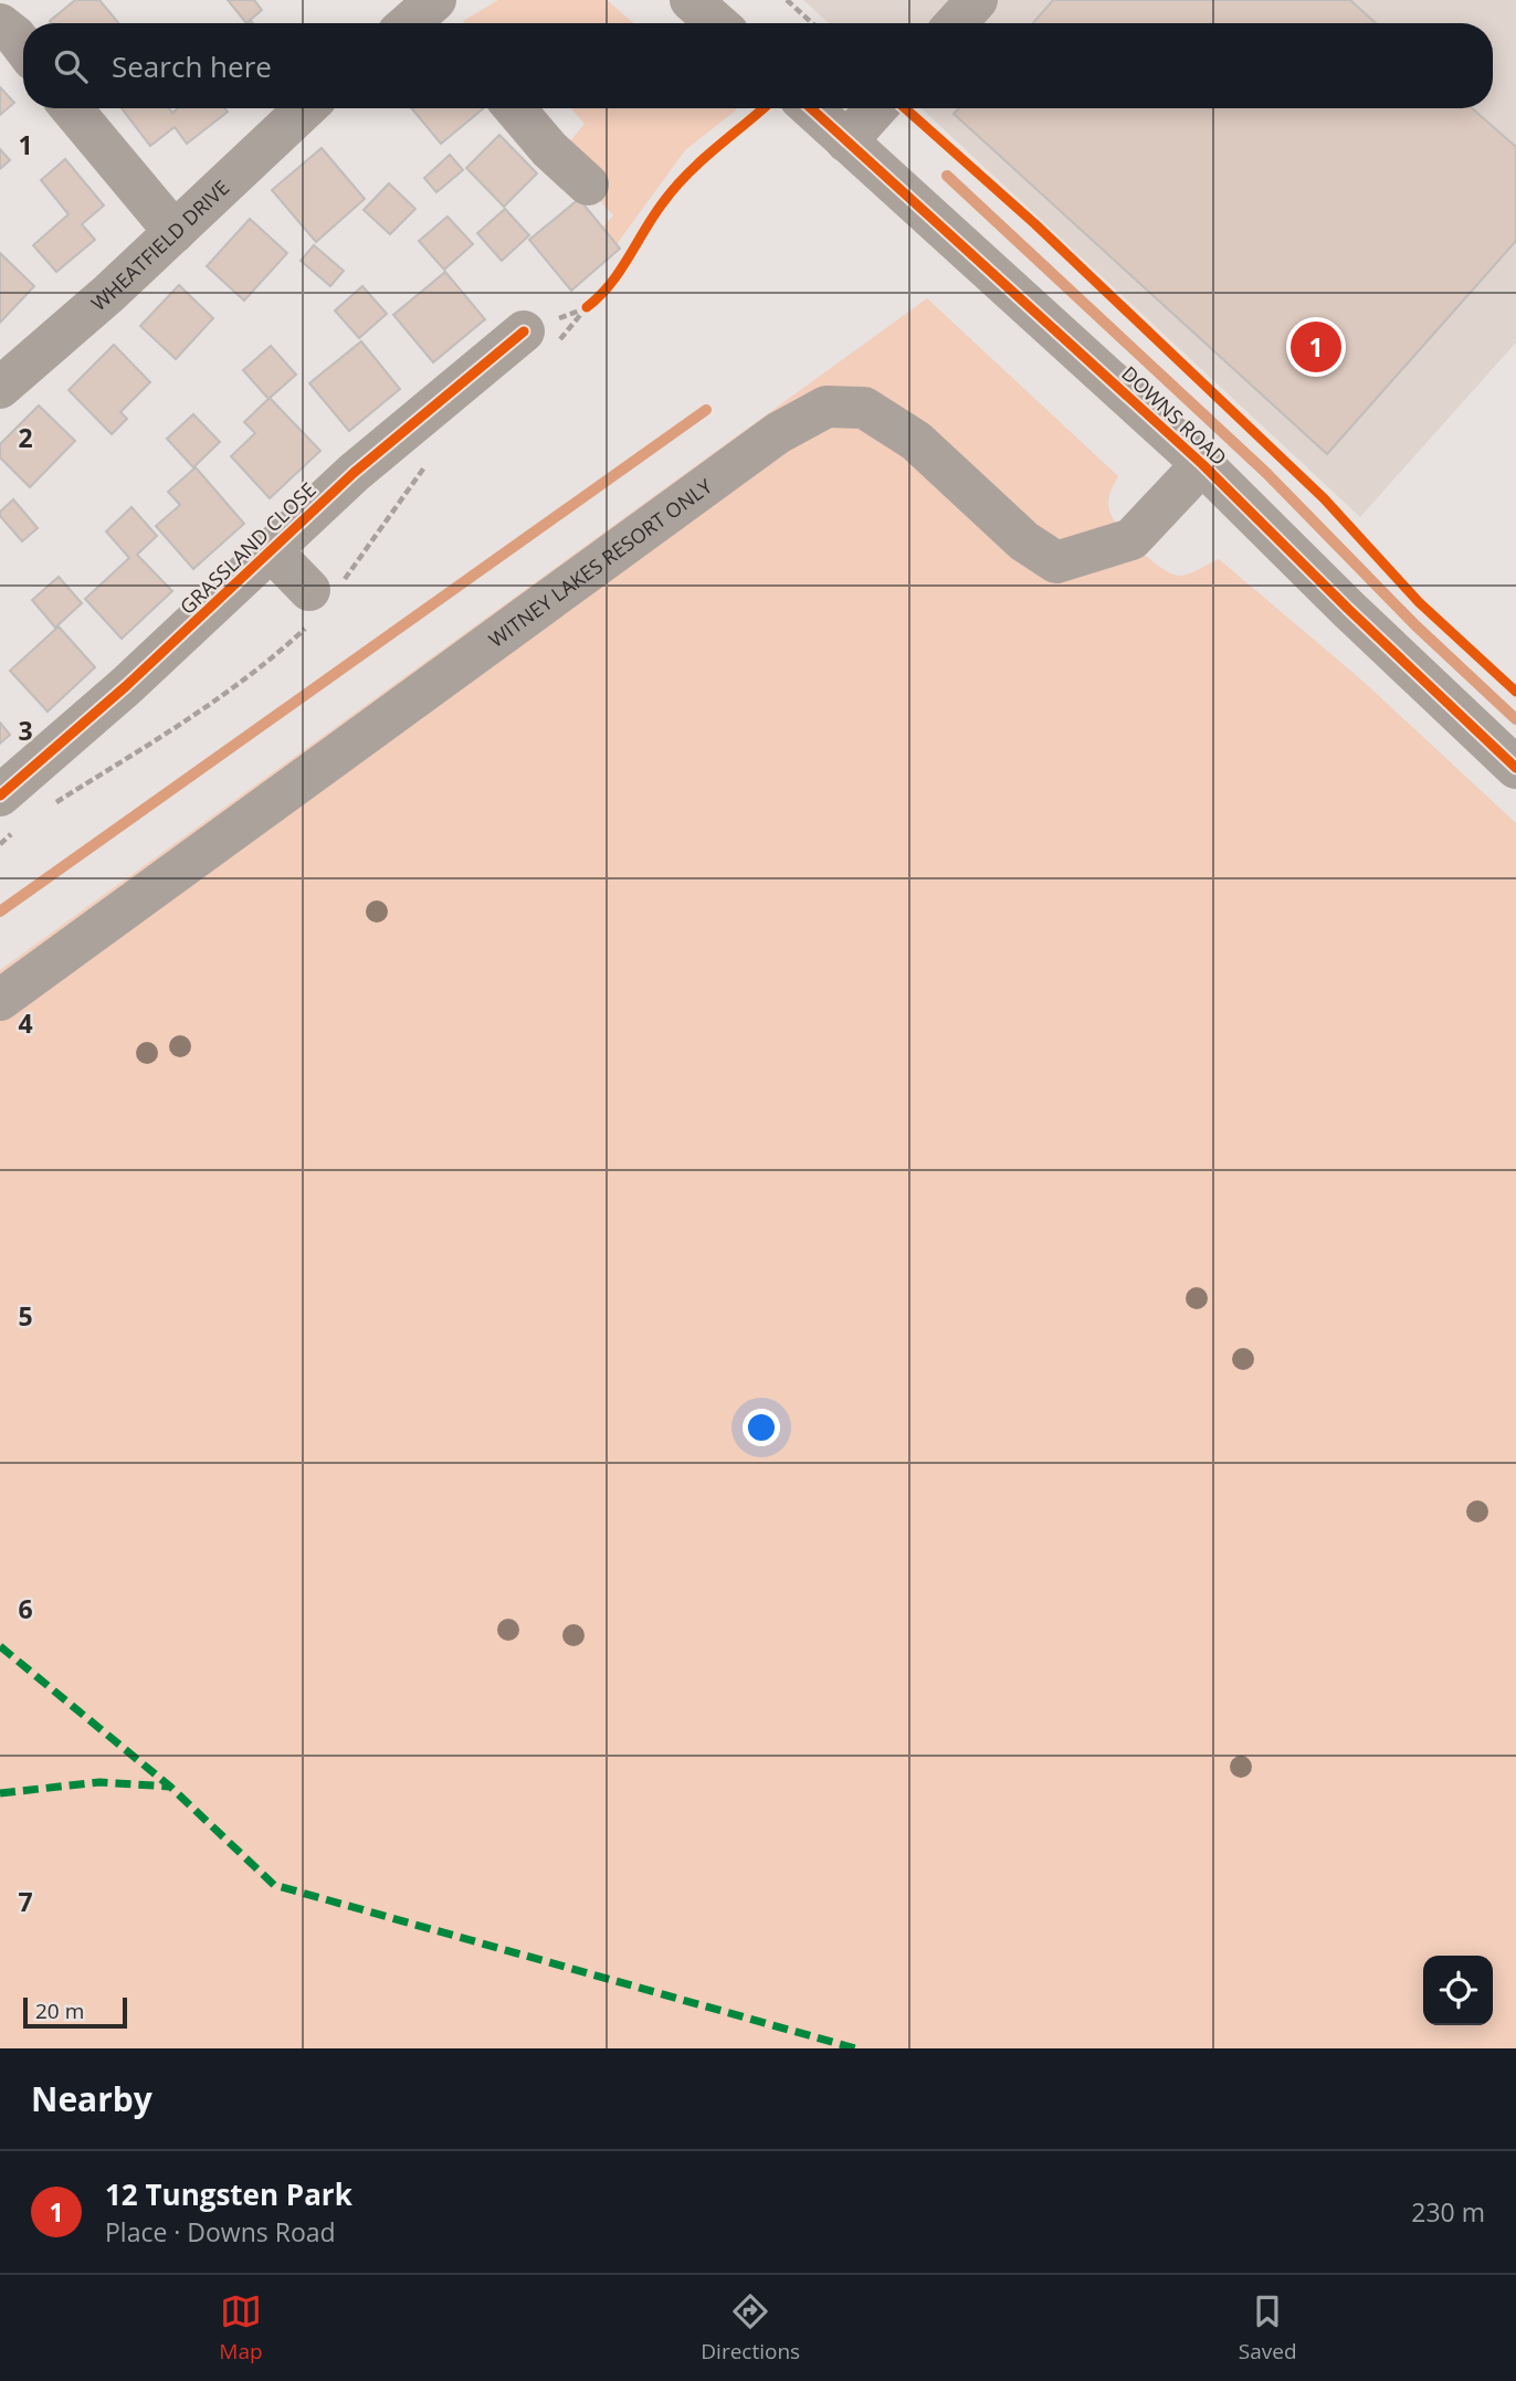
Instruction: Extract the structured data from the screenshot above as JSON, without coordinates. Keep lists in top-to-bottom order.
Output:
{
  "streets": {
    "street": [
      "WHEATFIELD DRIVE",
      "DOWNS ROAD",
      "GRASSLAND CLOSE",
      "WITNEY LAKES RESORT ONLY"
    ]
  },
  "crossings": [
    ["DOWNS ROAD", "WITNEY LAKES RESORT ONLY"]
  ],
  "scale_bar": "20 m",
  "page": {
    "search": "Search here",
    "pins": "1",
    "scale": "20 m",
    "heading": "Nearby",
    "list": [
      {
        "mark": "1",
        "name": "12 Tungsten Park",
        "note": "Place · Downs Road",
        "value": "230 m"
      }
    ],
    "nav": ["Map", "Directions", "Saved"]
  },
  "grid": {
    "rows": [
      "1",
      "2",
      "3",
      "4",
      "5",
      "6",
      "7"
    ]
  }
}
